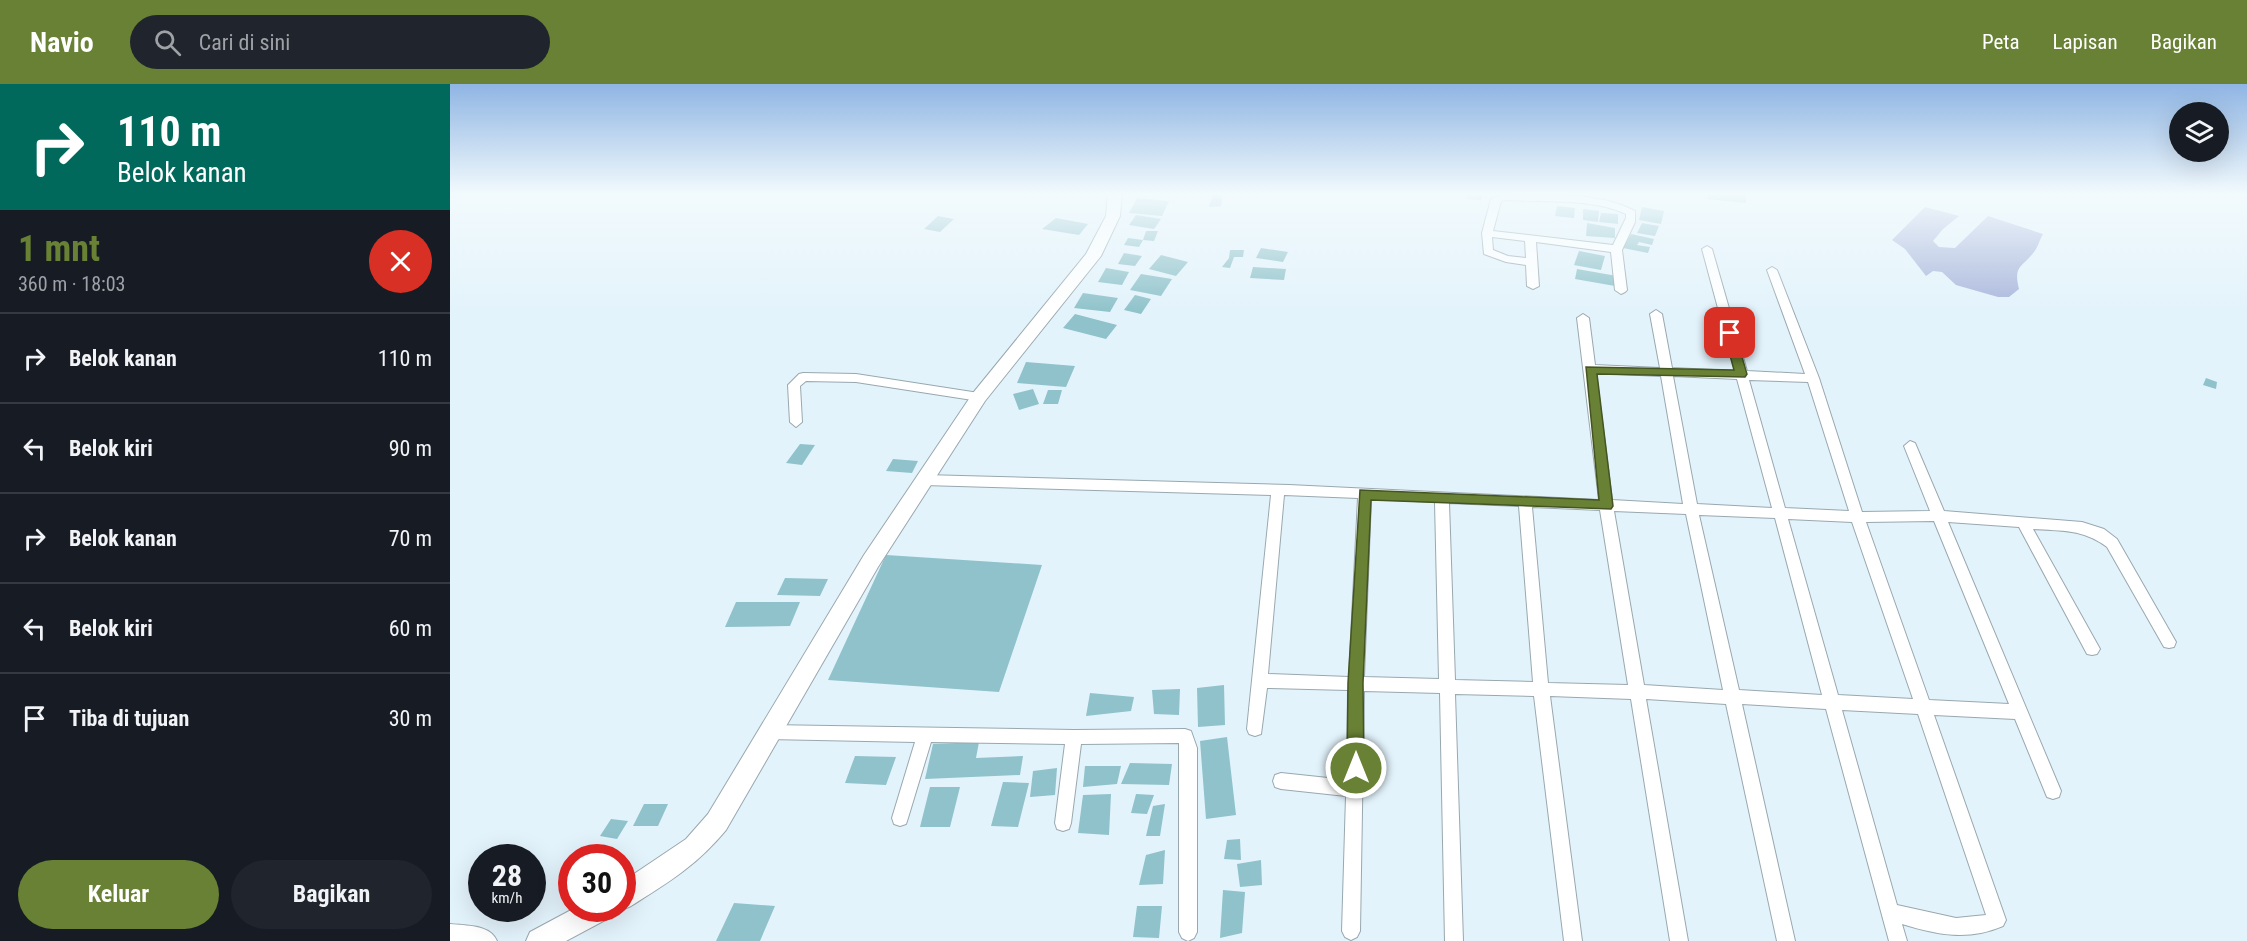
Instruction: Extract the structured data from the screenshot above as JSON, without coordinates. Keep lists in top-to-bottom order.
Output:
{
  "page": {
    "header": "Navio",
    "search": "Cari di sini",
    "nav": ["Peta", "Lapisan", "Bagikan"],
    "turn": ["110 m", "Belok kanan"],
    "heading": ["1 mnt", "360 m · 18:03"],
    "list": [
      {
        "name": "Belok kanan",
        "value": "110 m"
      },
      {
        "name": "Belok kiri",
        "value": "90 m"
      },
      {
        "name": "Belok kanan",
        "value": "70 m"
      },
      {
        "name": "Belok kiri",
        "value": "60 m"
      },
      {
        "name": "Tiba di tujuan",
        "value": "30 m"
      }
    ],
    "speed": "28 km/h",
    "limit": "30",
    "buttons": ["Keluar", "Bagikan"]
  }
}
